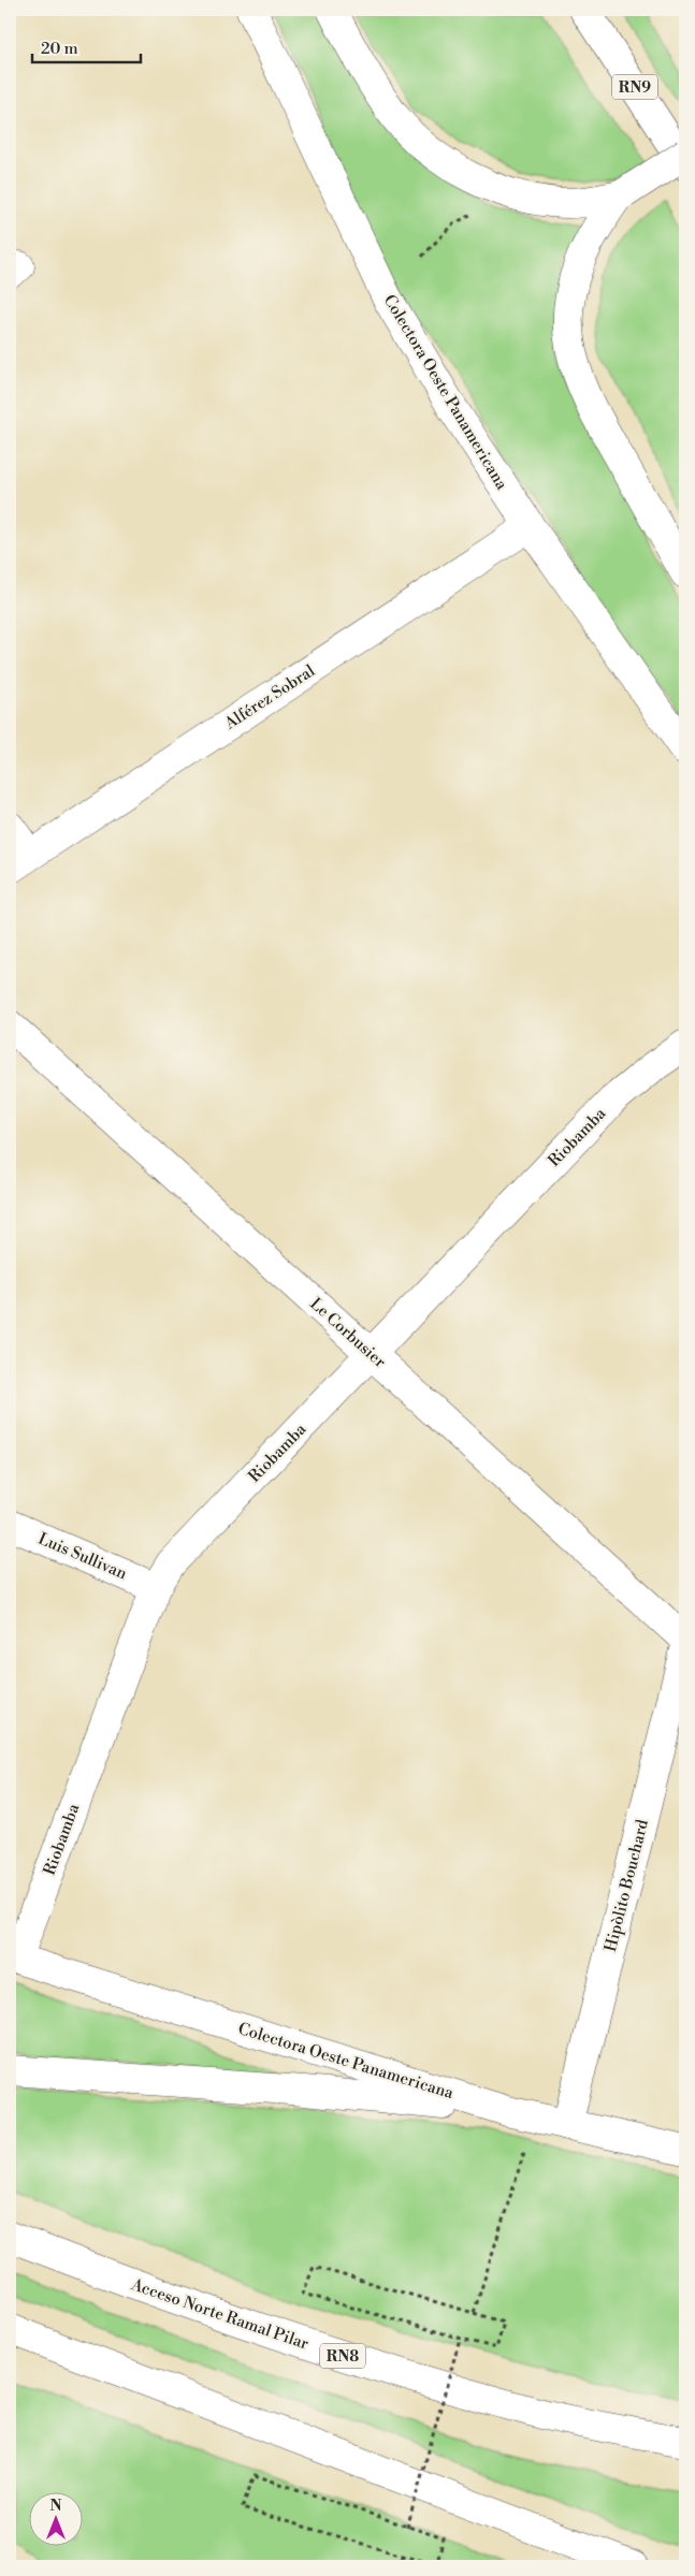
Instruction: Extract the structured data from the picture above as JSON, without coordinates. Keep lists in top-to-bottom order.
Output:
{
  "streets": {
    "main road": [
      "RN9",
      "Colectora Oeste Panamericana",
      "Alférez Sobral",
      "Riobamba",
      "Le Corbusier",
      "Luis Sullivan",
      "Hipòlito Bouchard",
      "Acceso Norte Ramal Pilar",
      "RN8"
    ]
  },
  "crossings": [
    ["Colectora Oeste Panamericana", "Alférez Sobral"],
    ["Colectora Oeste Panamericana", "Riobamba"],
    ["Colectora Oeste Panamericana", "Hipòlito Bouchard"],
    ["Riobamba", "Le Corbusier"],
    ["Riobamba", "Luis Sullivan"]
  ],
  "scale_bar": "20 m",
  "north": "top"
}
